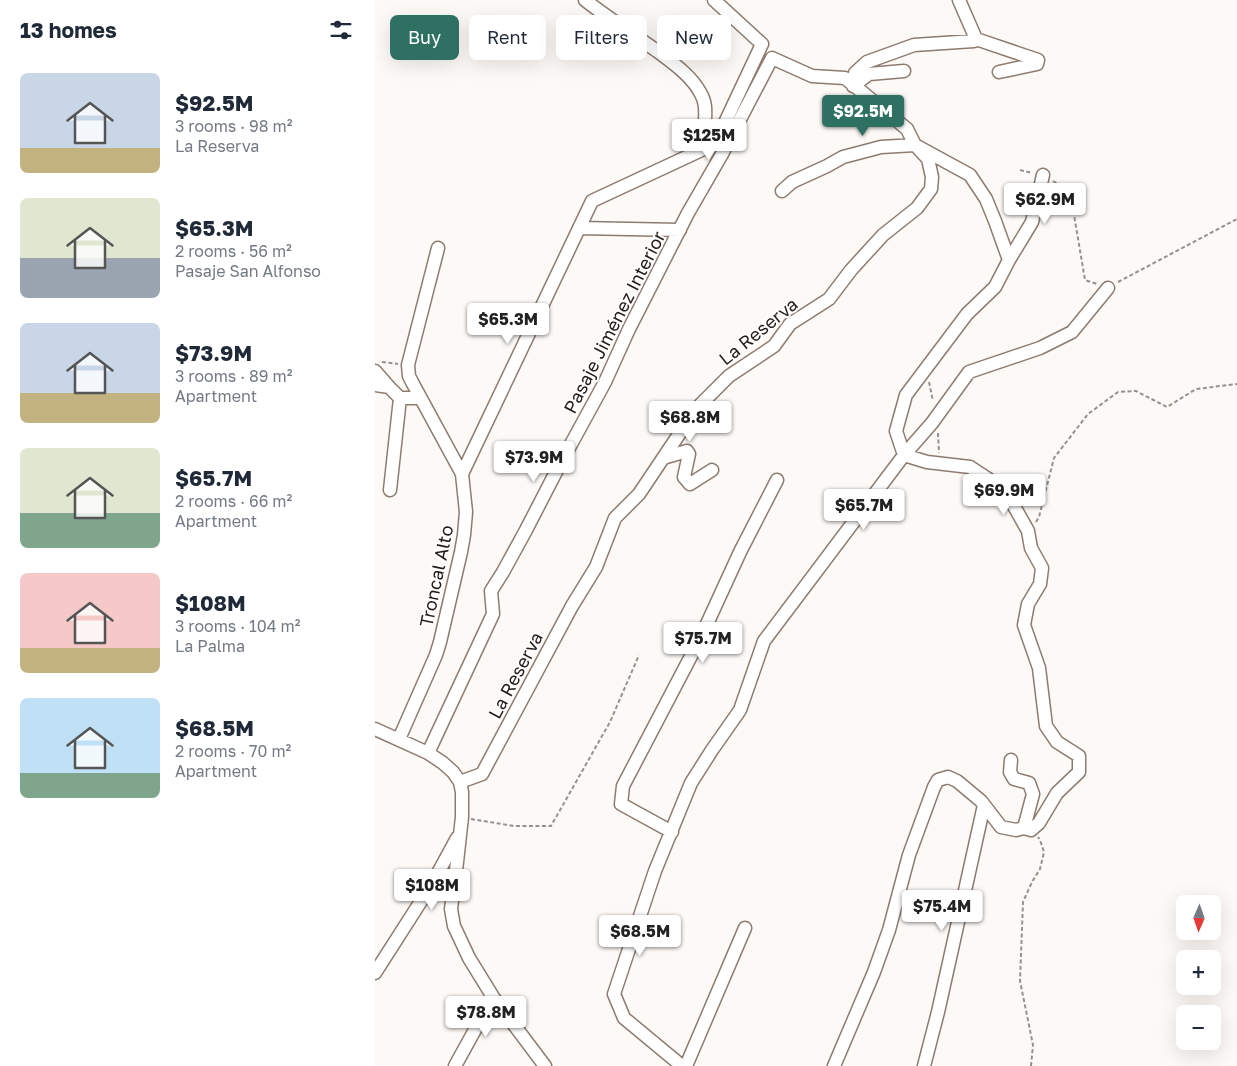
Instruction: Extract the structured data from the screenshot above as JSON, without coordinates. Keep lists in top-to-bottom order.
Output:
{
  "streets": {
    "street": ["Pasaje Jiménez Interior", "La Reserva", "Troncal Alto"]
  },
  "crossings": [
    ["Pasaje Jiménez Interior", "La Reserva"]
  ],
  "north": "bottom",
  "page": {
    "heading": "13 homes",
    "chip": [
      "Buy",
      "Rent",
      "Filters",
      "New"
    ],
    "list": [
      {
        "name": "$92.5M",
        "note": "3 rooms · 98 m² · La Reserva"
      },
      {
        "name": "$65.3M",
        "note": "2 rooms · 56 m² · Pasaje San Alfonso"
      },
      {
        "name": "$73.9M",
        "note": "3 rooms · 89 m² · Apartment"
      },
      {
        "name": "$65.7M",
        "note": "2 rooms · 66 m² · Apartment"
      },
      {
        "name": "$108M",
        "note": "3 rooms · 104 m² · La Palma"
      },
      {
        "name": "$68.5M",
        "note": "2 rooms · 70 m² · Apartment"
      }
    ],
    "price": [
      "$92.5M",
      "$125M",
      "$62.9M",
      "$65.3M",
      "$68.8M",
      "$73.9M",
      "$69.9M",
      "$65.7M",
      "$75.7M",
      "$108M",
      "$75.4M",
      "$68.5M",
      "$78.8M"
    ],
    "map_buttons": ["+", "−"]
  }
}
